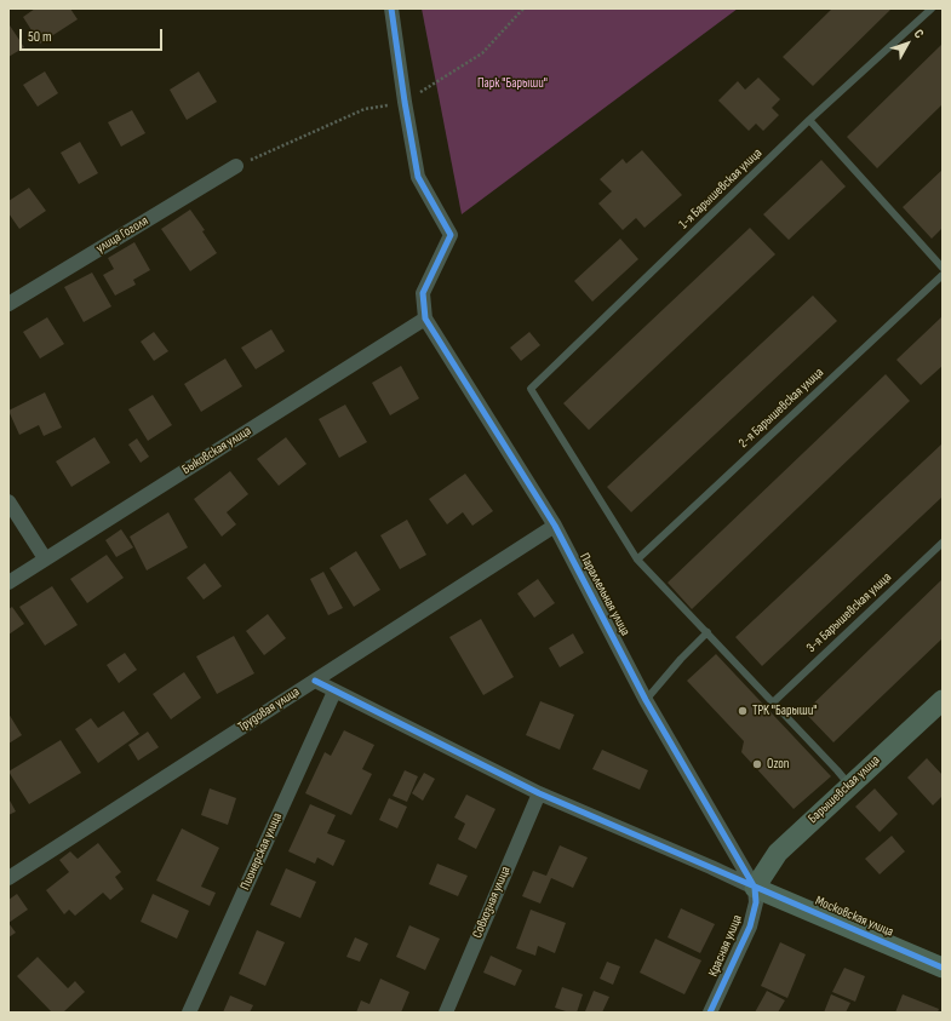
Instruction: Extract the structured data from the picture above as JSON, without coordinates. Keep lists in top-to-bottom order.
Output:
{
  "streets": {
    "street": [
      "улица Гоголя",
      "Быковская улица",
      "Параллельная улица",
      "Трудовая улица",
      "Барышевская улица",
      "Пионерская улица",
      "Совхозная улица",
      "Московская улица",
      "Красная улица"
    ],
    "lane": ["1-я Барышевская улица", "2-я Барышевская улица", "3-я Барышевская улица"]
  },
  "crossings": [
    ["1-я Барышевская улица", "2-я Барышевская улица"],
    ["Быковская улица", "Параллельная улица"],
    ["Параллельная улица", "Трудовая улица"],
    ["Параллельная улица", "Барышевская улица"],
    ["Параллельная улица", "Московская улица"],
    ["Параллельная улица", "Красная улица"],
    ["Барышевская улица", "Московская улица"],
    ["Барышевская улица", "Красная улица"],
    ["Московская улица", "Красная улица"]
  ],
  "parks": ["Парк \"Барыши\""],
  "places": ["ТРК \"Барыши\"", "Ozon"],
  "scale_bar": "50 m",
  "north": "top right"
}
